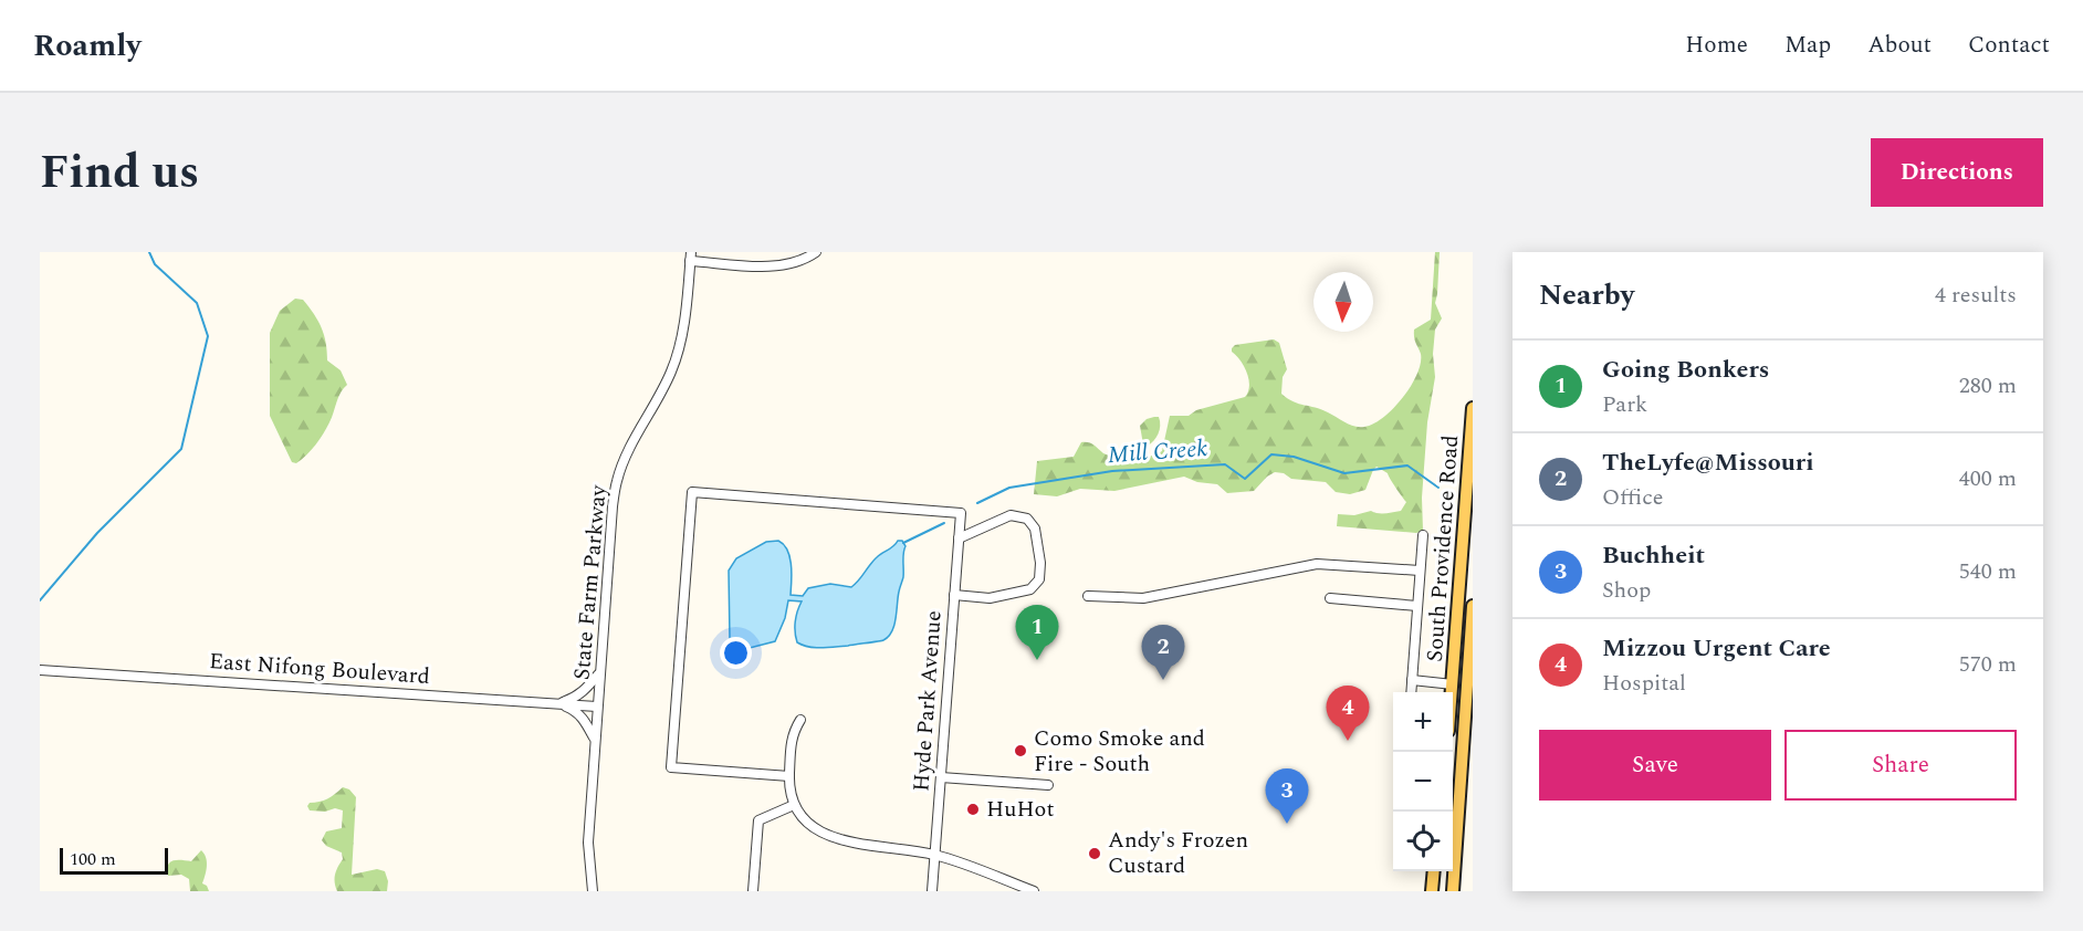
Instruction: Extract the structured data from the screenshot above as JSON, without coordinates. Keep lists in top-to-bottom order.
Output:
{
  "streets": {
    "main road": ["South Providence Road"],
    "street": ["State Farm Parkway", "East Nifong Boulevard", "Hyde Park Avenue"]
  },
  "crossings": [
    ["State Farm Parkway", "East Nifong Boulevard"]
  ],
  "water": ["Mill Creek"],
  "places": ["Como Smoke and Fire - South", "HuHot", "Andy's Frozen Custard"],
  "scale_bar": "100 m",
  "north": "bottom",
  "page": {
    "header": "Roamly",
    "nav": [
      "Home",
      "Map",
      "About",
      "Contact"
    ],
    "title": "Find us",
    "buttons": [
      "Directions",
      ["Save", "Share"]
    ],
    "heading": ["Nearby", "4 results"],
    "list": [
      {
        "mark": "1",
        "name": "Going Bonkers",
        "note": "Park",
        "value": "280 m"
      },
      {
        "mark": "2",
        "name": "TheLyfe@Missouri",
        "note": "Office",
        "value": "400 m"
      },
      {
        "mark": "3",
        "name": "Buchheit",
        "note": "Shop",
        "value": "540 m"
      },
      {
        "mark": "4",
        "name": "Mizzou Urgent Care",
        "note": "Hospital",
        "value": "570 m"
      }
    ],
    "pins": [
      "1",
      "2",
      "4",
      "3"
    ],
    "map_buttons": ["+", "−"],
    "scale": "100 m"
  }
}
